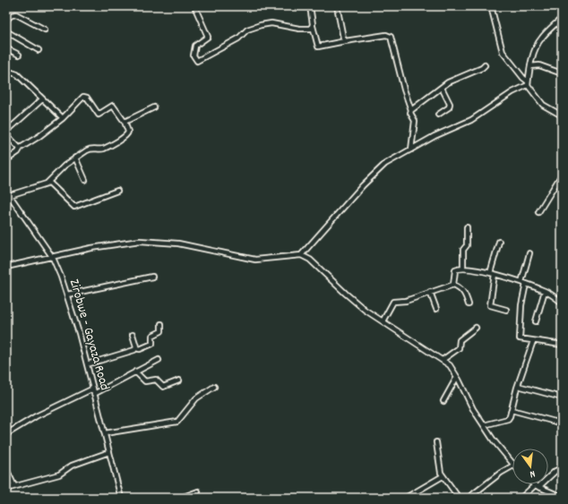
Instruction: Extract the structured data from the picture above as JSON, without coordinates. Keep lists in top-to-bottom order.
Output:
{
  "streets": {
    "street": ["Zirobwe - Gayaza Road"]
  },
  "north": "bottom"
}
